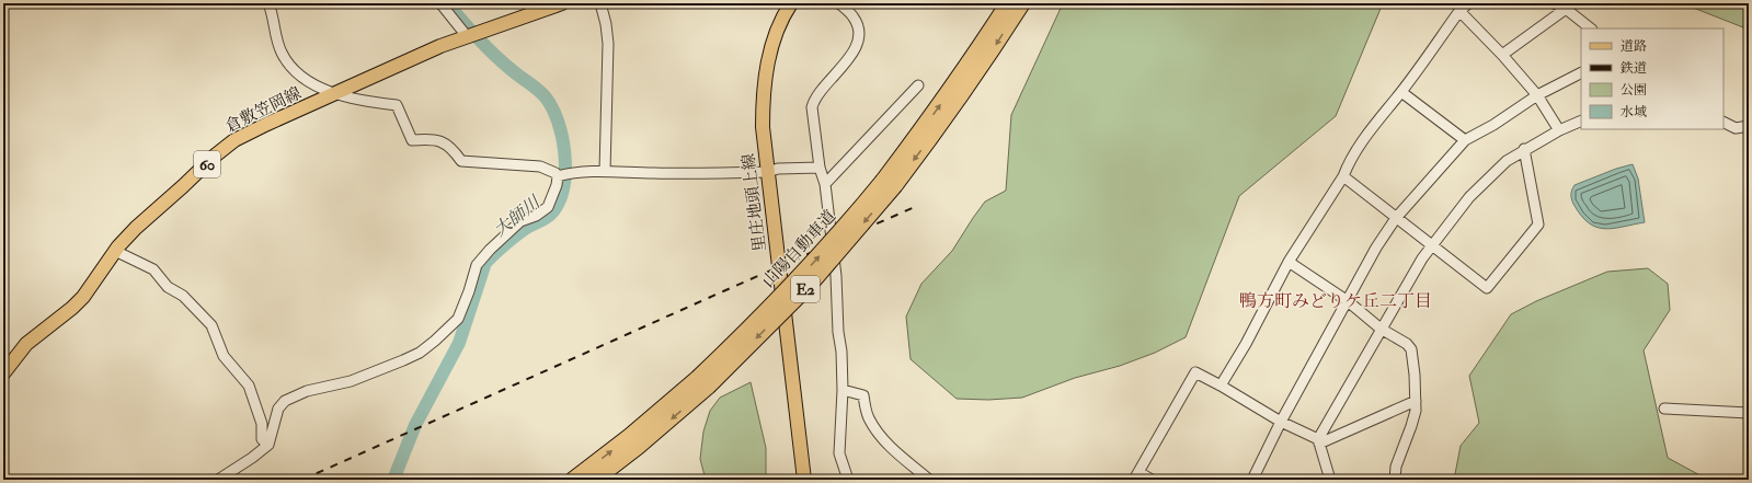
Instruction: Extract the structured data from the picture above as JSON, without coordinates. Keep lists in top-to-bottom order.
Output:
{
  "streets": {
    "highway": ["山陽自動車道", "E2"],
    "main road": ["倉敷笠岡線", "60", "里庄地頭上線"]
  },
  "districts": ["鴨方町みどりケ丘二丁目"],
  "water": ["大師川"],
  "legend": [
    "道路",
    "鉄道",
    "公園",
    "水域"
  ]
}
